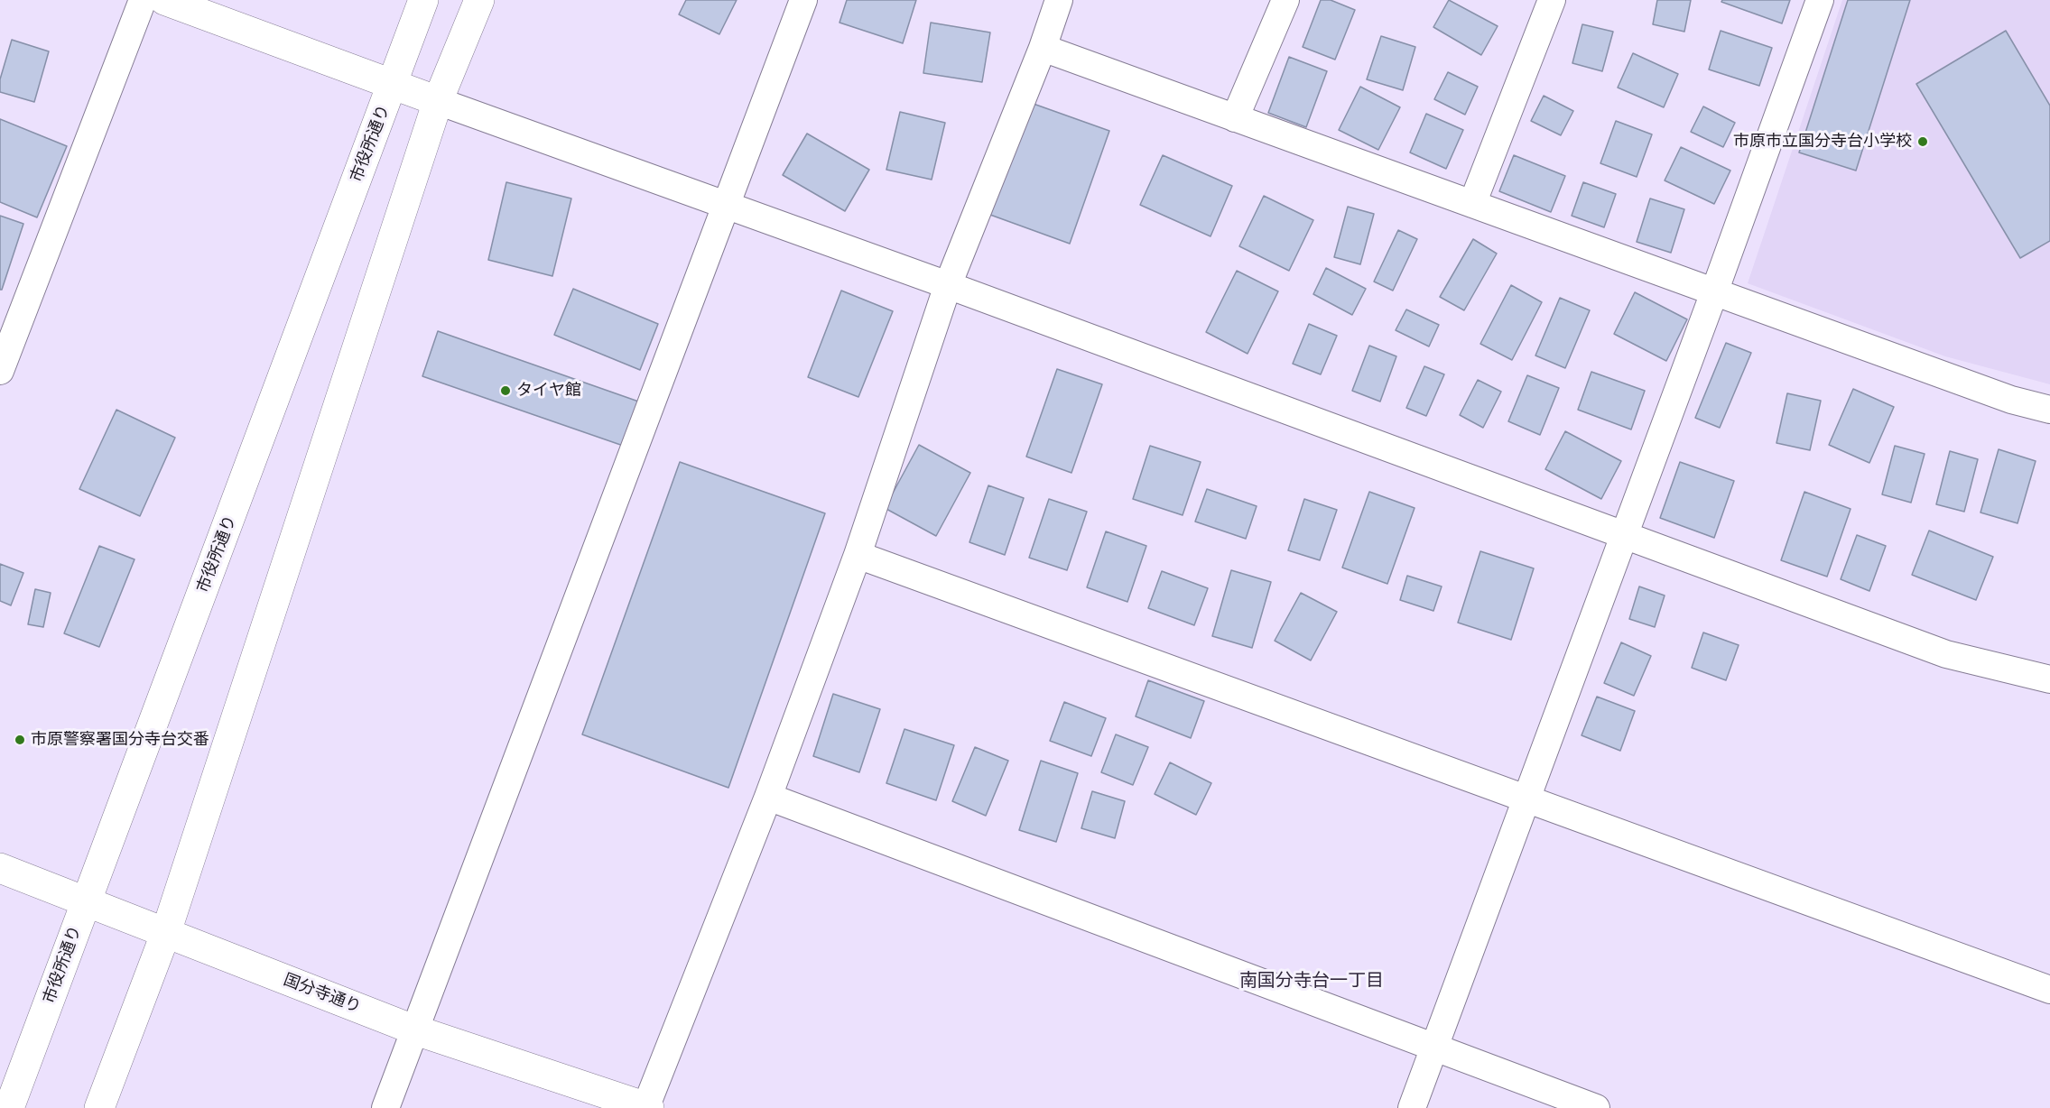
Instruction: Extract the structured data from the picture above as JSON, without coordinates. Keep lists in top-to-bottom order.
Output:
{
  "streets": {
    "street": ["市役所通り", "国分寺通り"]
  },
  "crossings": [
    ["市役所通り", "国分寺通り"]
  ],
  "districts": ["南国分寺台一丁目"],
  "places": ["市原市立国分寺台小学校", "タイヤ館", "市原警察署国分寺台交番"]
}
